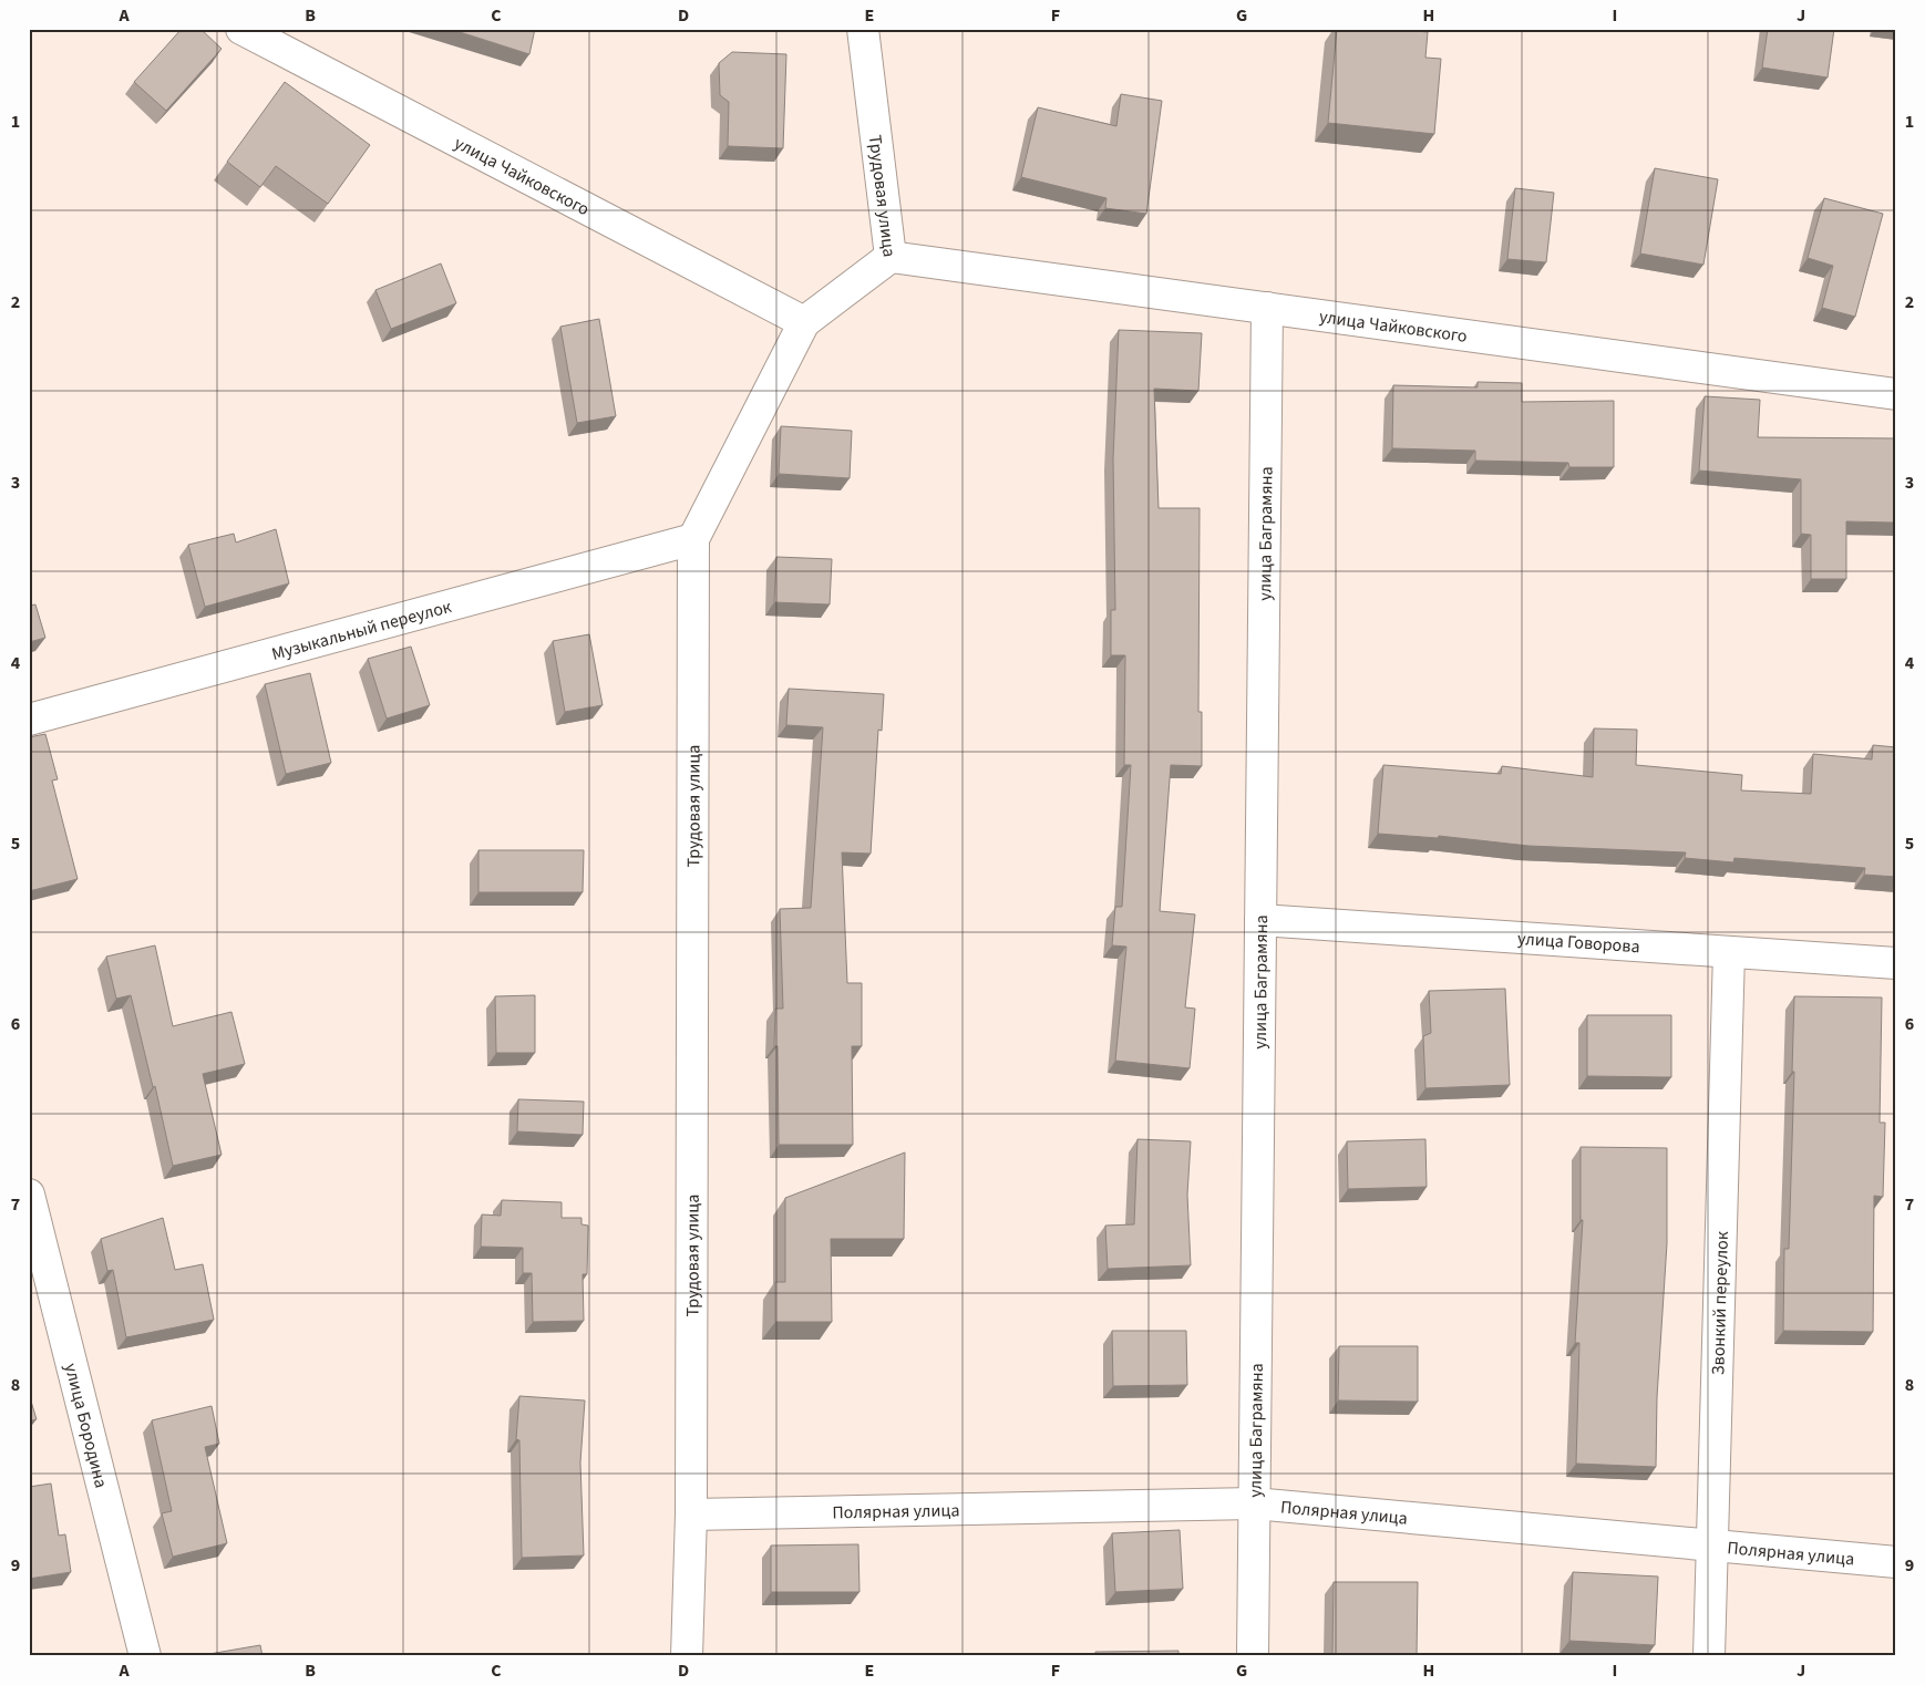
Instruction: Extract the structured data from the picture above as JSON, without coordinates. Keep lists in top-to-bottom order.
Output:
{
  "streets": {
    "street": [
      "улица Чайковского",
      "Трудовая улица",
      "улица Баграмяна",
      "Музыкальный переулок",
      "улица Говорова",
      "Звонкий переулок",
      "улица Бородина",
      "Полярная улица"
    ]
  },
  "crossings": [
    ["улица Чайковского", "Трудовая улица"],
    ["улица Чайковского", "улица Баграмяна"],
    ["Трудовая улица", "Музыкальный переулок"],
    ["Трудовая улица", "Полярная улица"],
    ["улица Баграмяна", "улица Говорова"],
    ["улица Баграмяна", "Полярная улица"],
    ["улица Говорова", "Звонкий переулок"],
    ["Звонкий переулок", "Полярная улица"]
  ],
  "grid": {
    "columns": [
      "A",
      "B",
      "C",
      "D",
      "E",
      "F",
      "G",
      "H",
      "I",
      "J"
    ],
    "rows": [
      "1",
      "2",
      "3",
      "4",
      "5",
      "6",
      "7",
      "8",
      "9"
    ]
  }
}
